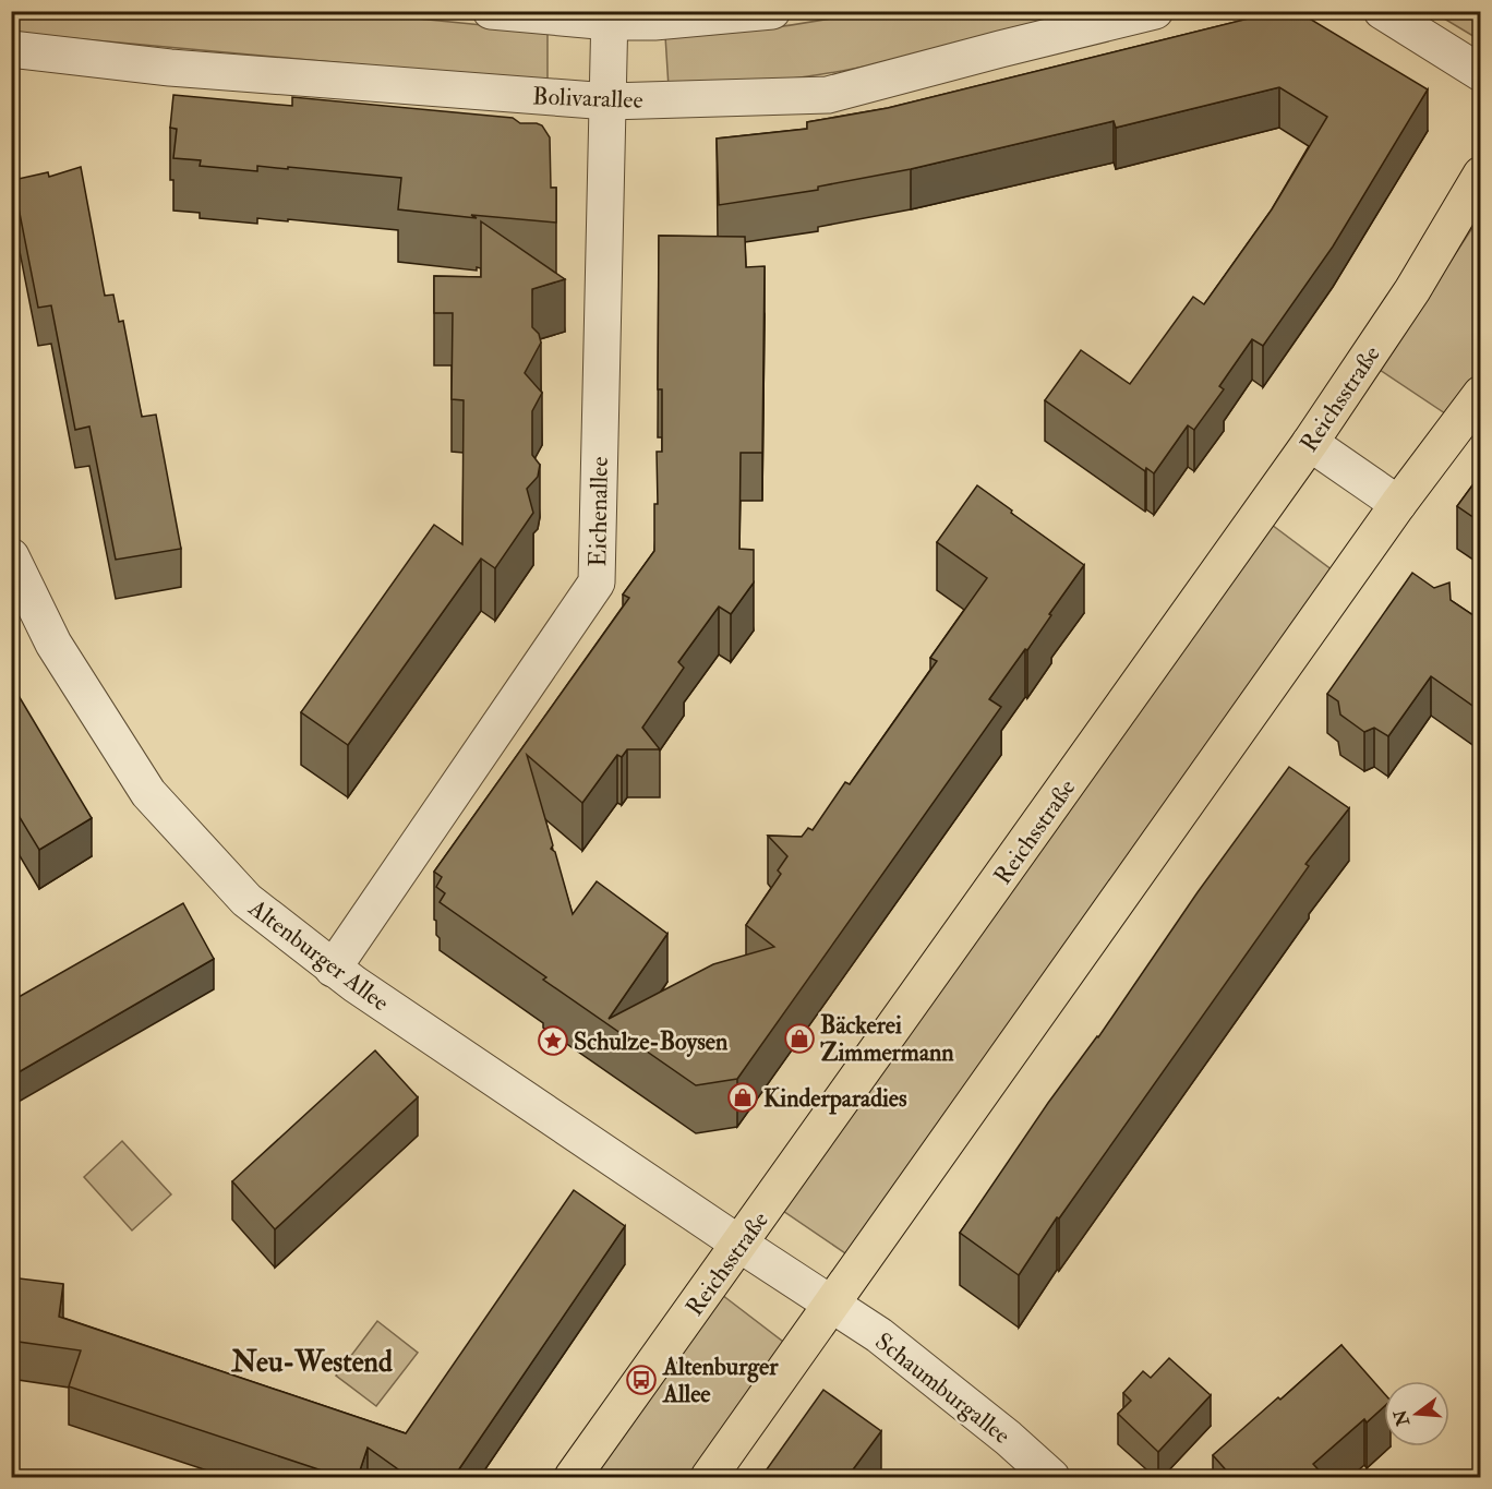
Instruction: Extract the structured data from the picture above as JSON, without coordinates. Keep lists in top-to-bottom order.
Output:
{
  "streets": {
    "main road": ["Reichsstraße"],
    "street": [
      "Bolivarallee",
      "Eichenallee",
      "Altenburger Allee",
      "Schaumburgallee"
    ]
  },
  "crossings": [
    ["Bolivarallee", "Eichenallee"],
    ["Reichsstraße", "Altenburger Allee"],
    ["Eichenallee", "Altenburger Allee"],
    ["Altenburger Allee", "Schaumburgallee"]
  ],
  "districts": ["Neu-Westend"],
  "places": {
    "shop": ["Bäckerei Zimmermann", "Kinderparadies"],
    "place": ["Schulze-Boysen"],
    "bus stop": ["Altenburger Allee"]
  },
  "north": "left"
}
